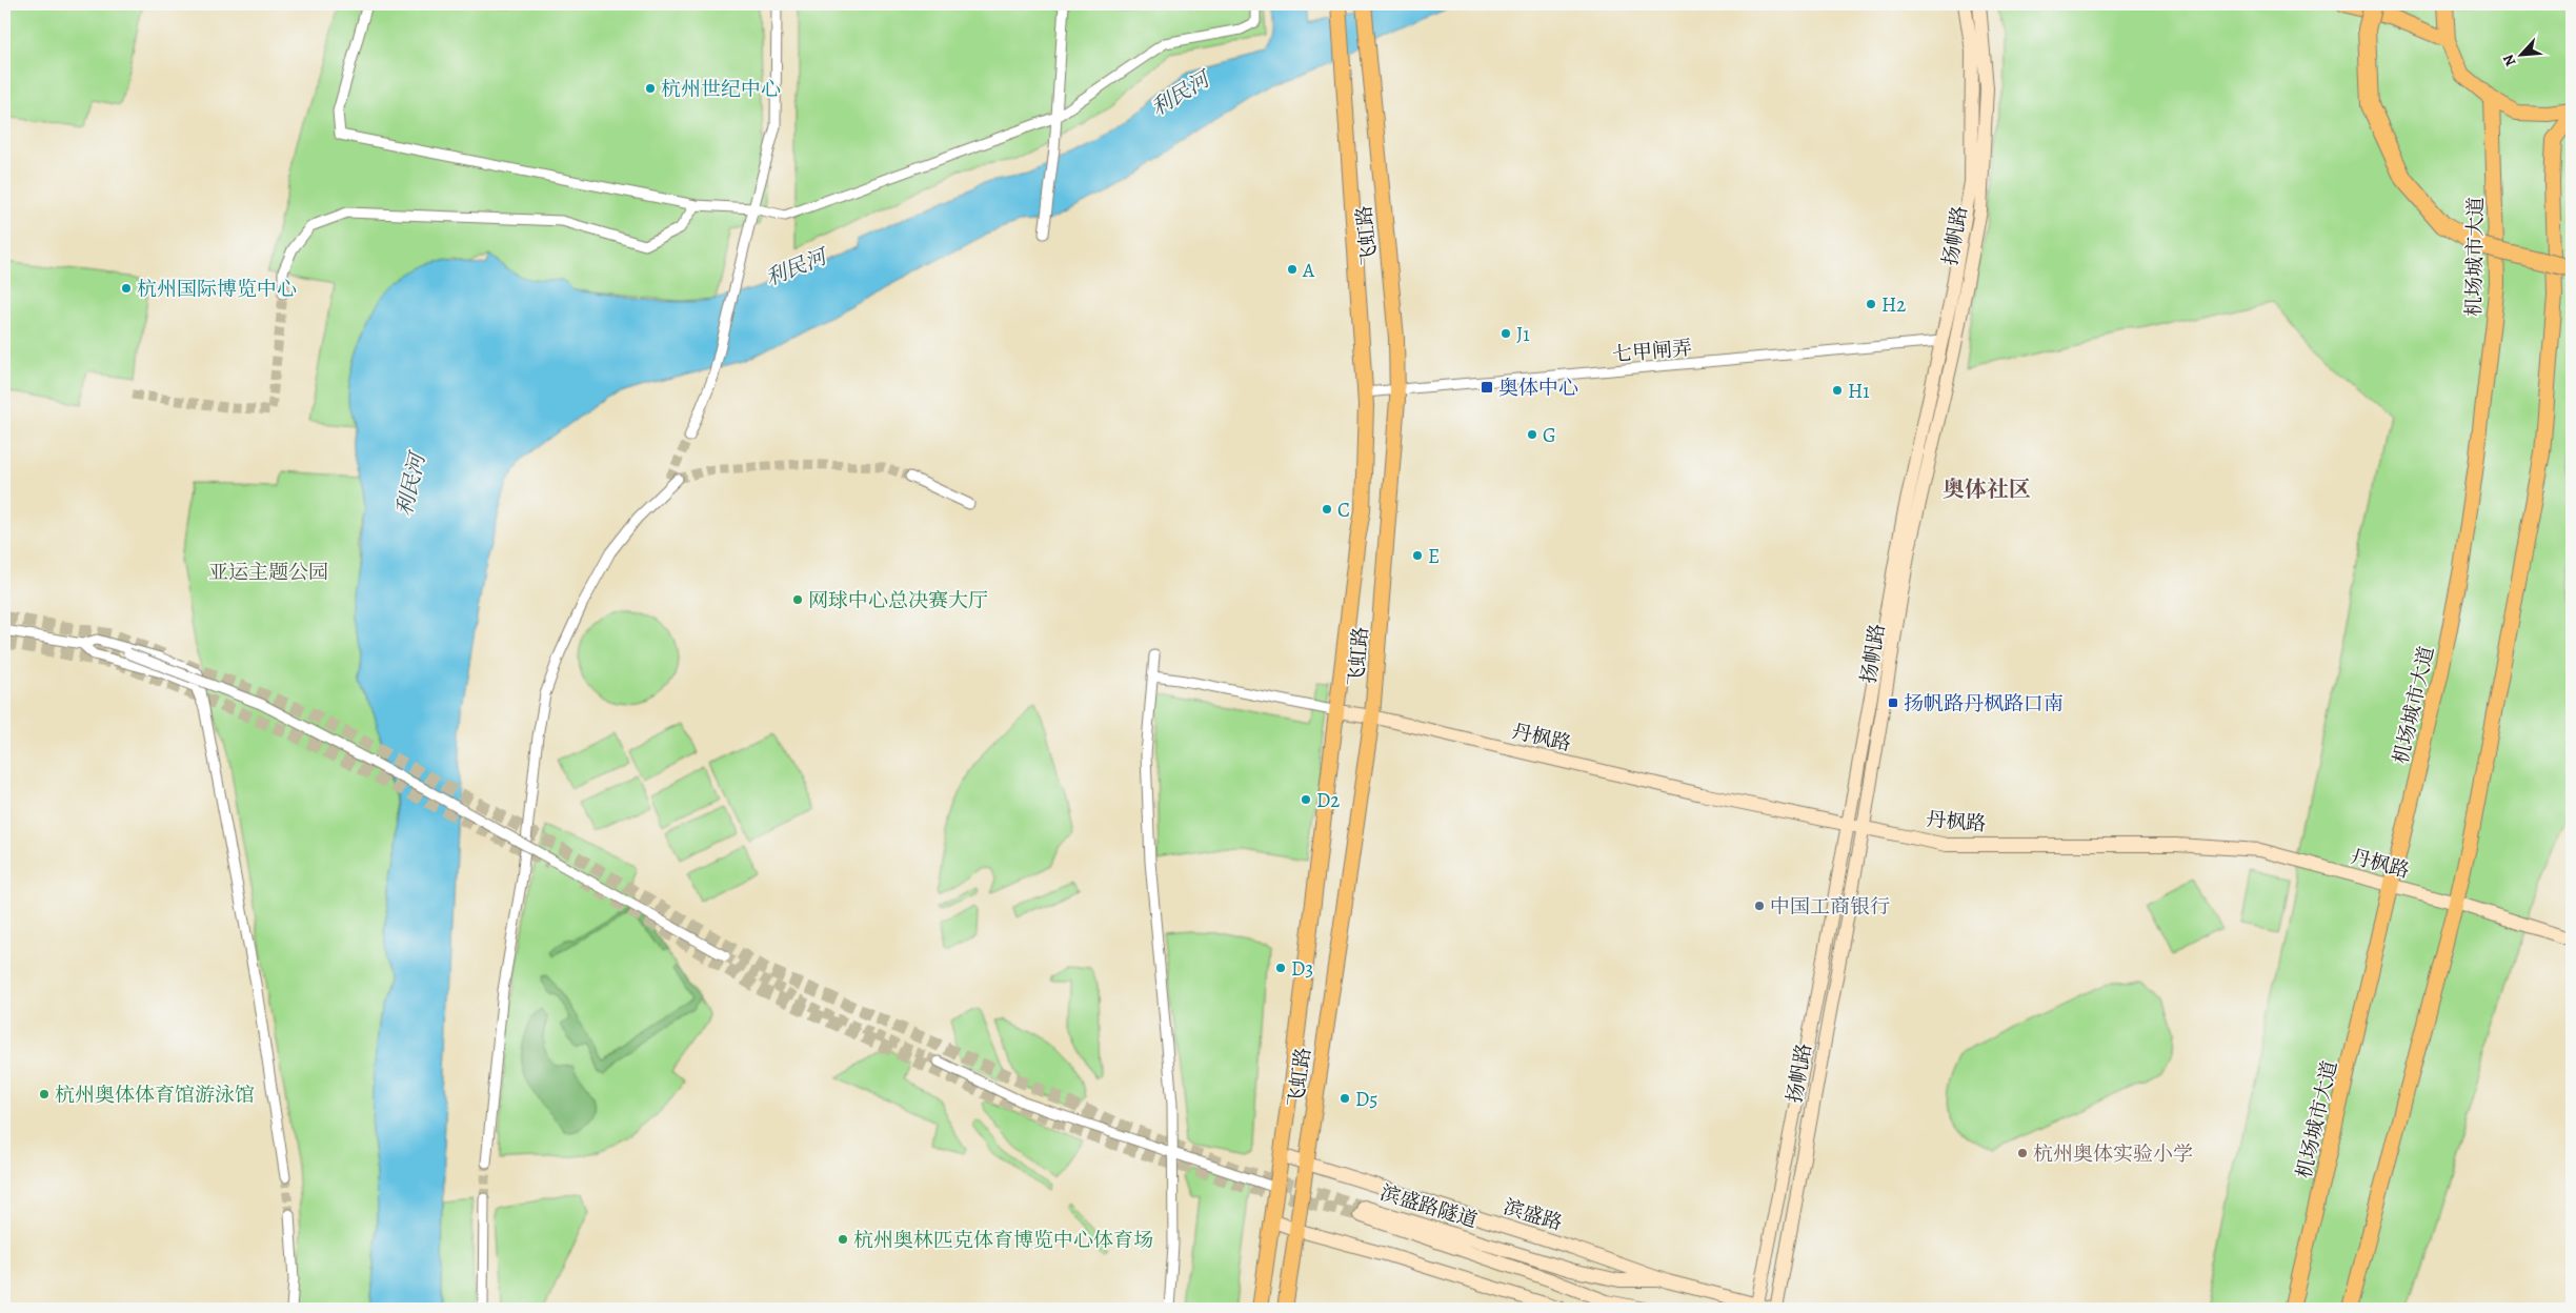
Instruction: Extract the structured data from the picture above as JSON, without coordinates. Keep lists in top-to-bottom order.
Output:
{
  "streets": {
    "main road": [
      "飞虹路",
      "扬帆路",
      "机场城市大道",
      "丹枫路",
      "滨盛路隧道",
      "滨盛路"
    ],
    "street": ["七甲闸弄"]
  },
  "crossings": [
    ["飞虹路", "七甲闸弄"],
    ["飞虹路", "丹枫路"],
    ["飞虹路", "滨盛路"],
    ["扬帆路", "丹枫路"],
    ["扬帆路", "滨盛路"],
    ["机场城市大道", "丹枫路"],
    ["滨盛路隧道", "滨盛路"]
  ],
  "districts": ["奥体社区"],
  "water": ["利民河"],
  "parks": ["亚运主题公园"],
  "places": {
    "other": [
      "杭州世纪中心",
      "A",
      "杭州国际博览中心",
      "H2",
      "J1",
      "H1",
      "G",
      "C",
      "E",
      "网球中心总决赛大厅",
      "D2",
      "中国工商银行",
      "D3",
      "杭州奥体体育馆游泳馆",
      "D5",
      "杭州奥体实验小学",
      "杭州奥林匹克体育博览中心体育场"
    ],
    "transit": ["奥体中心", "扬帆路丹枫路口南"]
  },
  "north": "bottom left"
}
